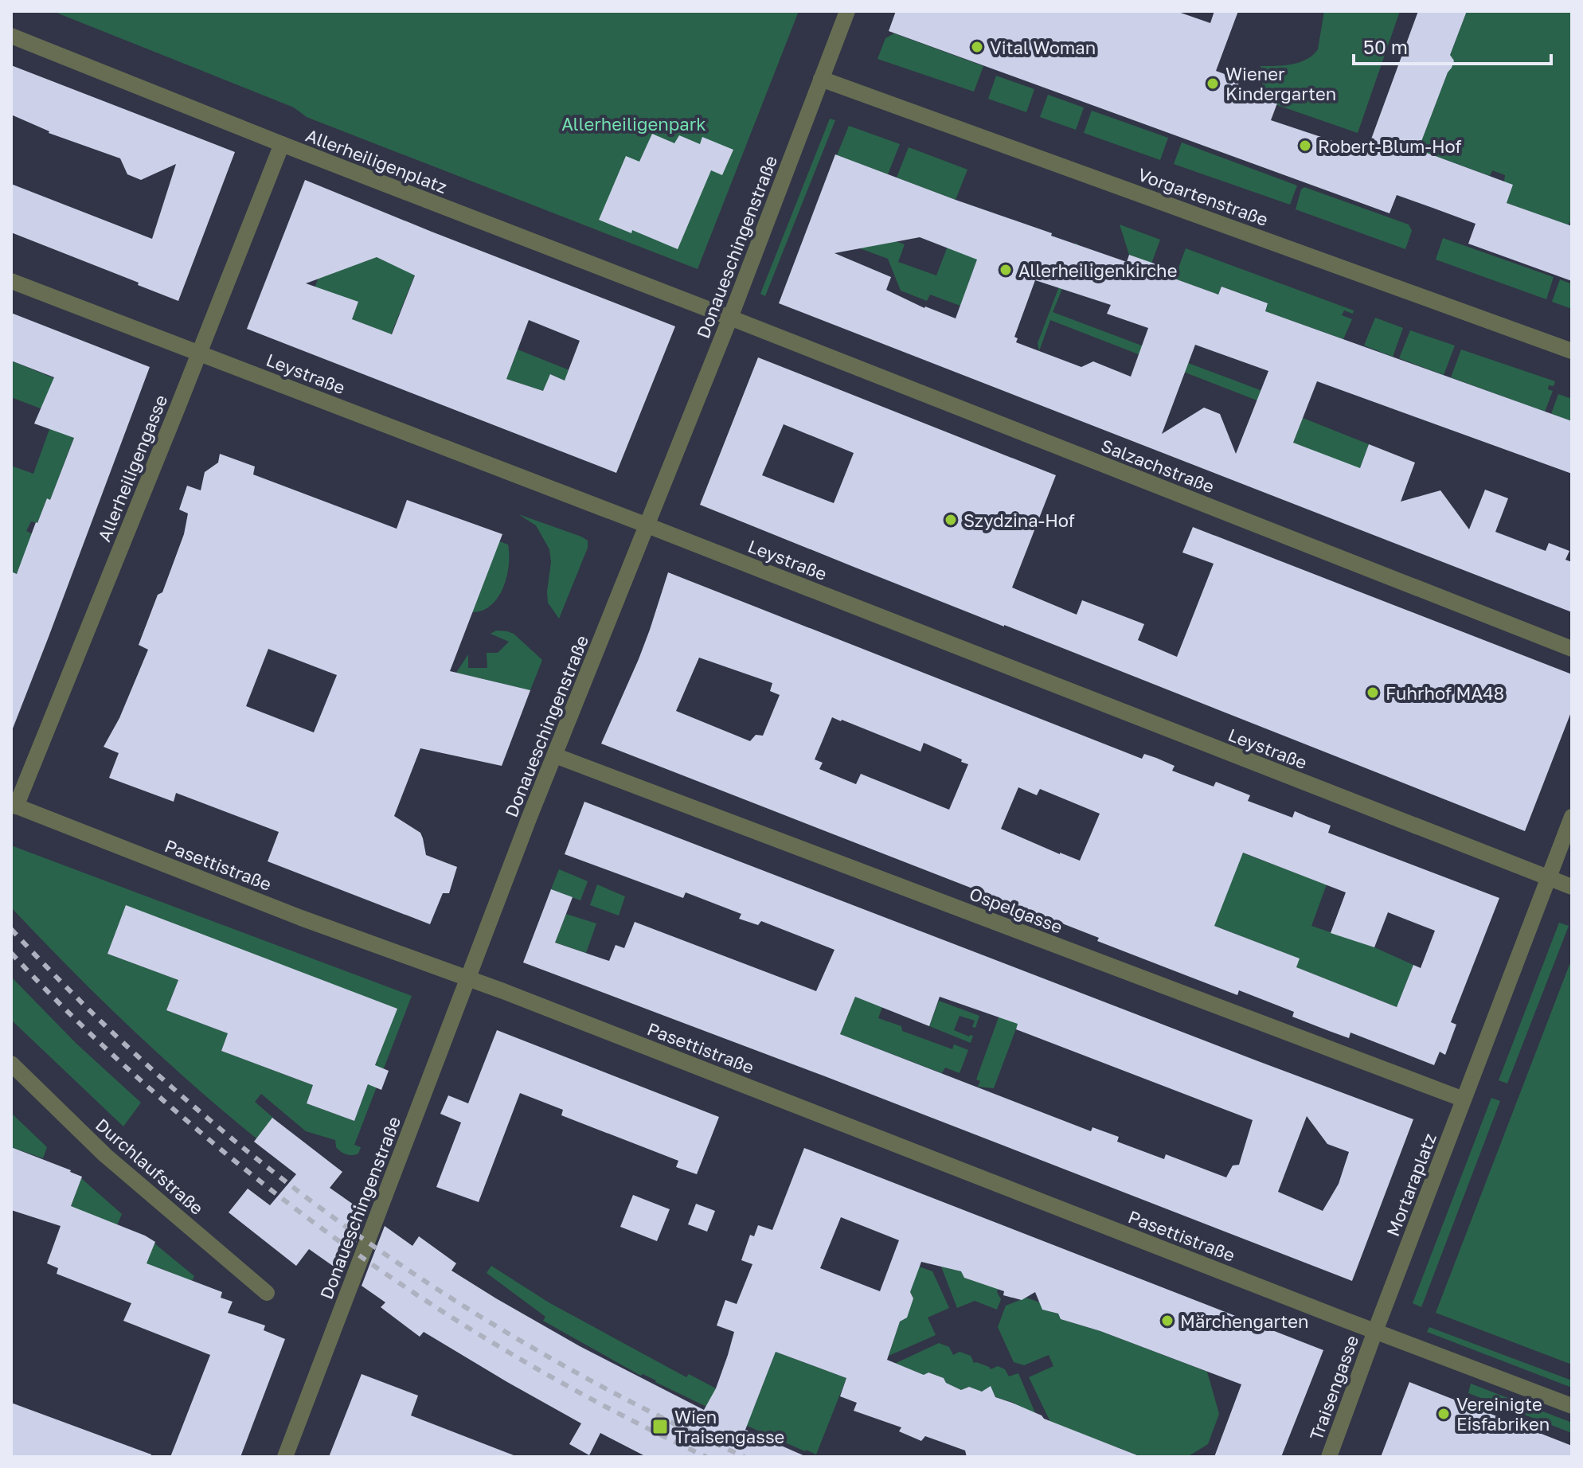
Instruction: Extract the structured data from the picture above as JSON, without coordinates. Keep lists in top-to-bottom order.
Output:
{
  "streets": {
    "street": [
      "Allerheiligenplatz",
      "Vorgartenstraße",
      "Donaueschingenstraße",
      "Leystraße",
      "Salzachstraße",
      "Allerheiligengasse",
      "Pasettistraße",
      "Ospelgasse",
      "Durchlaufstraße",
      "Mortaraplatz",
      "Traisengasse"
    ]
  },
  "crossings": [
    ["Allerheiligenplatz", "Donaueschingenstraße"],
    ["Allerheiligenplatz", "Salzachstraße"],
    ["Allerheiligenplatz", "Allerheiligengasse"],
    ["Vorgartenstraße", "Donaueschingenstraße"],
    ["Donaueschingenstraße", "Leystraße"],
    ["Donaueschingenstraße", "Salzachstraße"],
    ["Donaueschingenstraße", "Pasettistraße"],
    ["Donaueschingenstraße", "Ospelgasse"],
    ["Leystraße", "Allerheiligengasse"],
    ["Leystraße", "Mortaraplatz"],
    ["Allerheiligengasse", "Pasettistraße"],
    ["Pasettistraße", "Mortaraplatz"],
    ["Pasettistraße", "Traisengasse"],
    ["Ospelgasse", "Mortaraplatz"],
    ["Mortaraplatz", "Traisengasse"]
  ],
  "parks": ["Allerheiligenpark"],
  "places": {
    "other": [
      "Vital Woman",
      "Wiener Kindergarten",
      "Robert-Blum-Hof",
      "Allerheiligenkirche",
      "Szydzina-Hof",
      "Fuhrhof MA48",
      "Märchengarten",
      "Vereinigte Eisfabriken"
    ],
    "transit": ["Wien Traisengasse"]
  },
  "scale_bar": "50 m"
}
